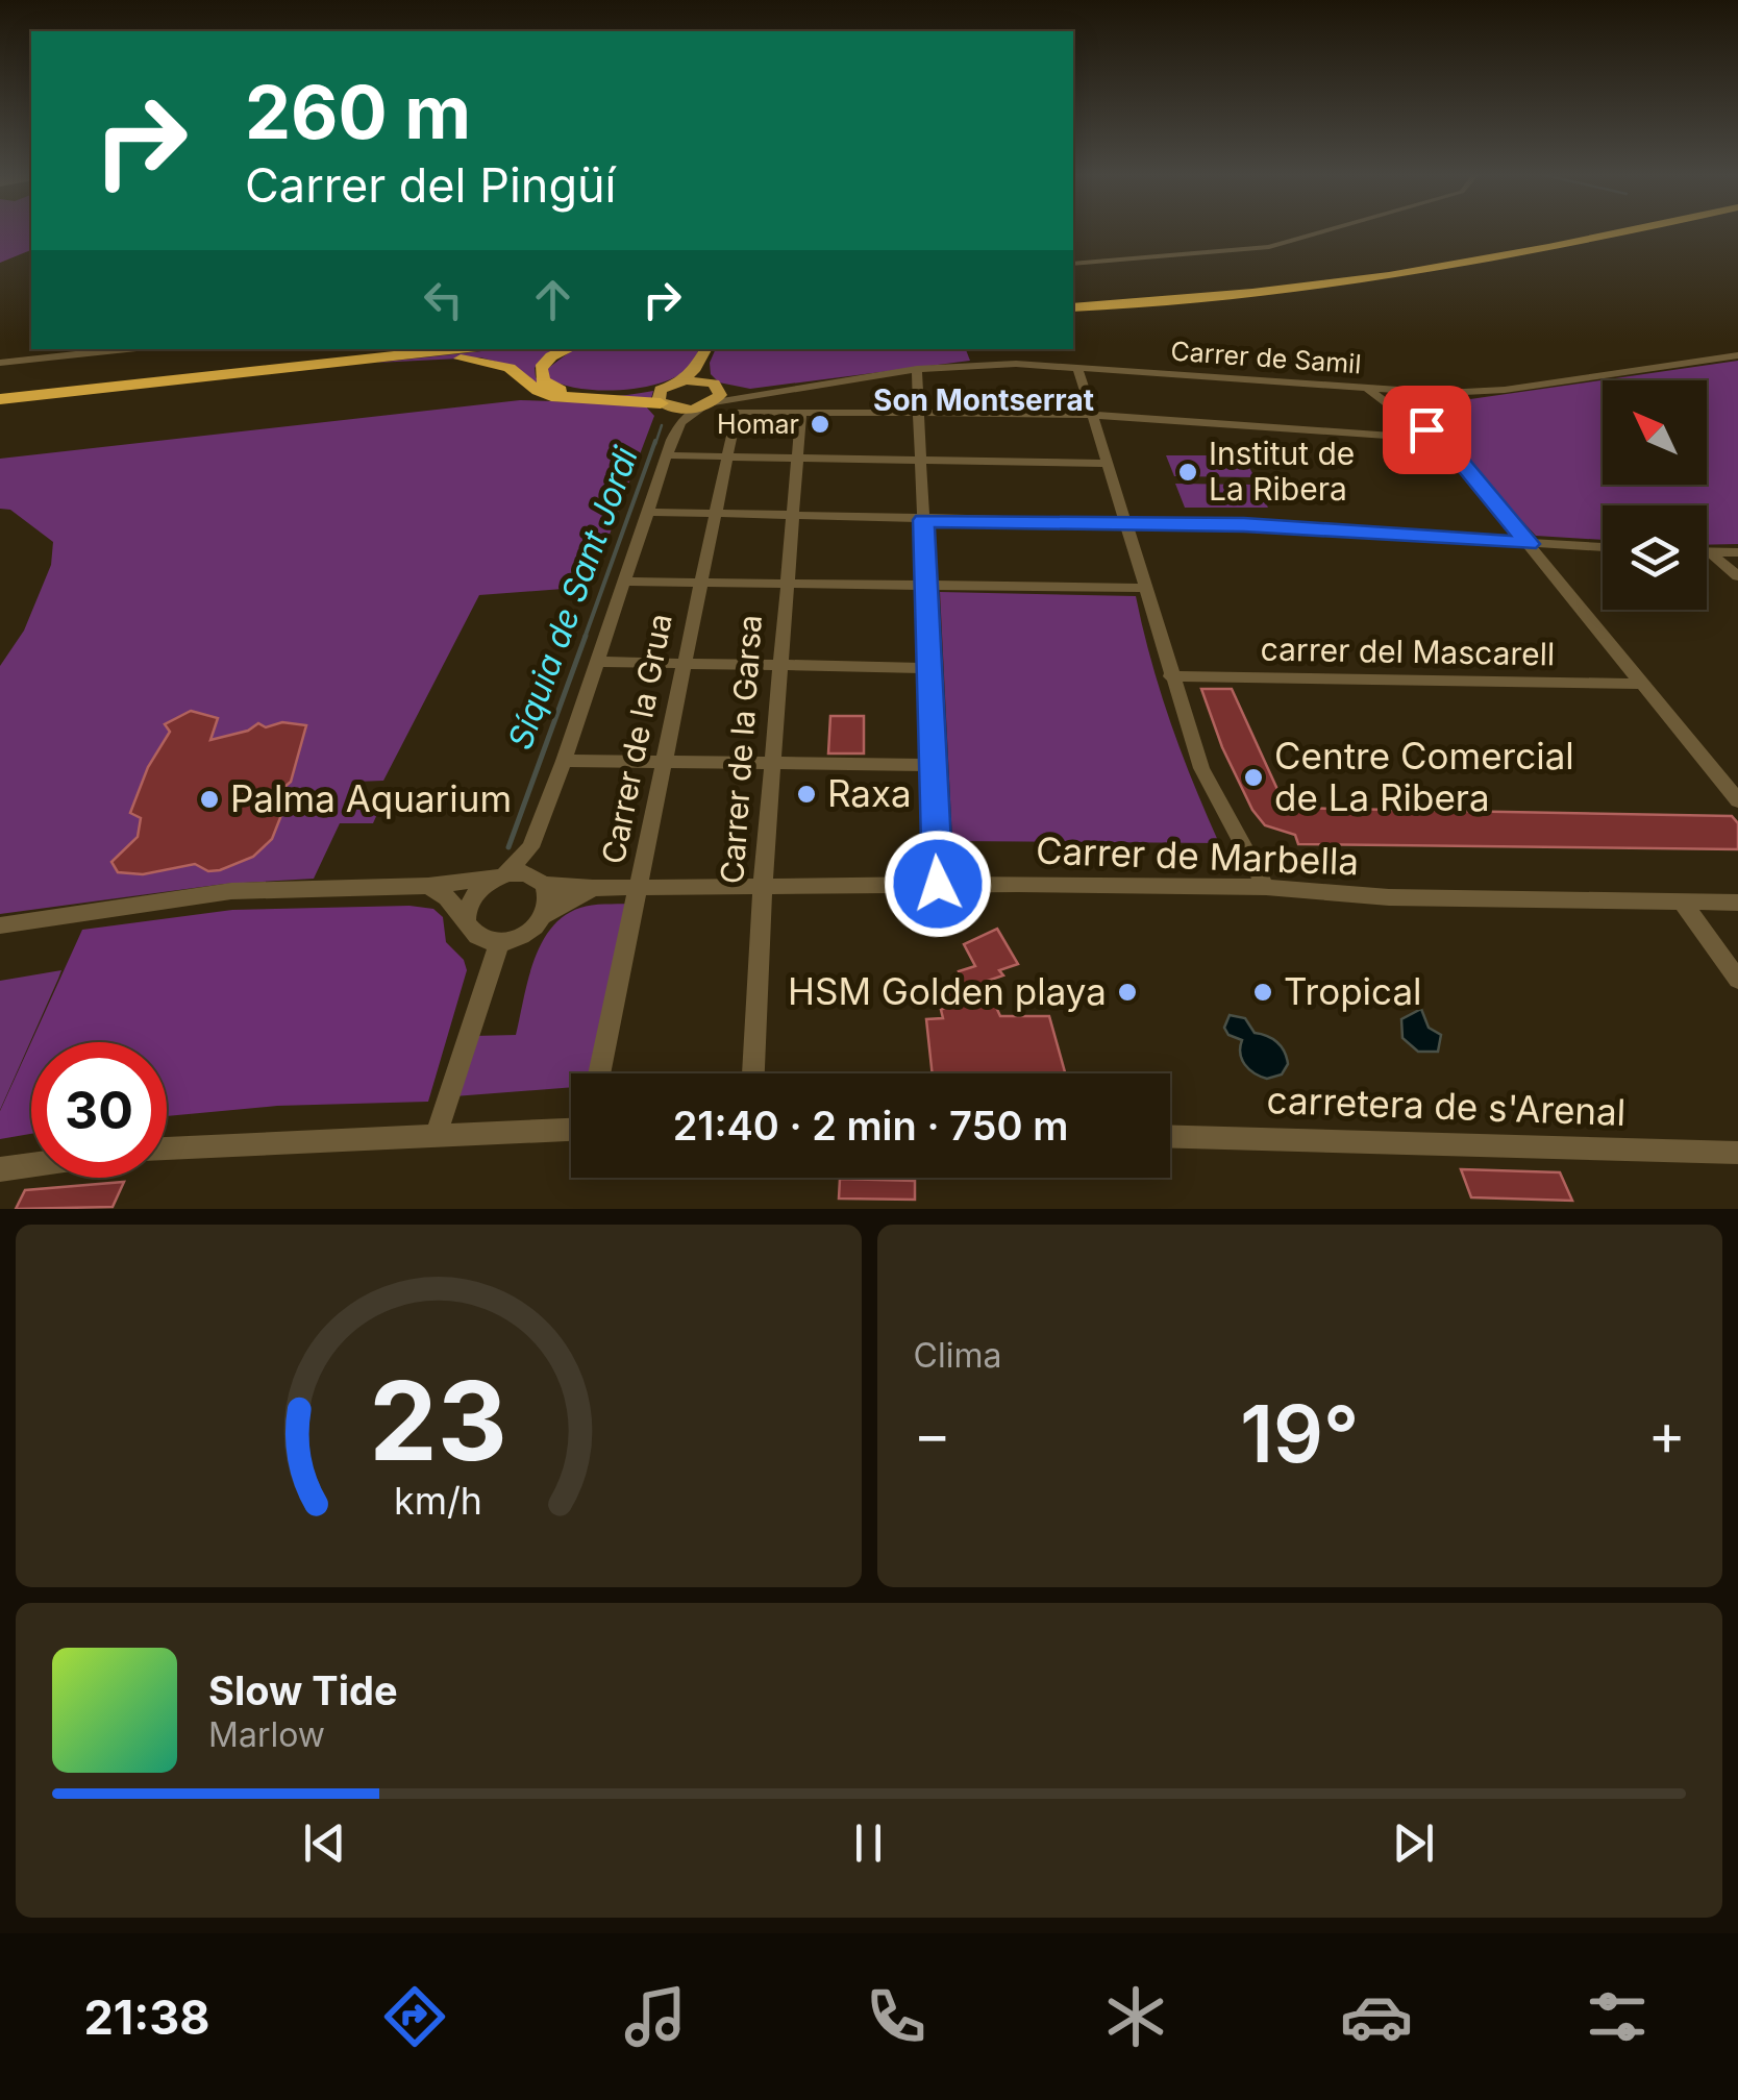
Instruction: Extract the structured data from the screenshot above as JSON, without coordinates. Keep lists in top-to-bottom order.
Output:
{
  "streets": {
    "street": [
      "Carrer de Samil",
      "carrer del Mascarell",
      "Carrer de la Grua",
      "Carrer de la Garsa",
      "Carrer de Marbella",
      "carretera de s'Arenal"
    ]
  },
  "crossings": [
    ["Carrer de la Grua", "Carrer de la Garsa"],
    ["Carrer de la Grua", "Carrer de Marbella"],
    ["Carrer de la Garsa", "Carrer de Marbella"]
  ],
  "districts": ["Son Montserrat"],
  "water": ["Síquia de Sant Jordi"],
  "places": [
    "Homar",
    "Institut de La Ribera",
    "Centre Comercial de La Ribera",
    "Raxa",
    "Palma Aquarium",
    "HSM Golden playa",
    "Tropical"
  ],
  "north": "top left",
  "page": {
    "turn": ["260 m", "Carrer del Pingüí"],
    "limit": "30",
    "trip": "21:40 · 2 min · 750 m",
    "tile": "Clima",
    "heat": ["−", "19°", "+"],
    "song": ["Slow Tide", "Marlow"],
    "tabs": "21:38",
    "gauge": ["23", "km/h"]
  }
}
